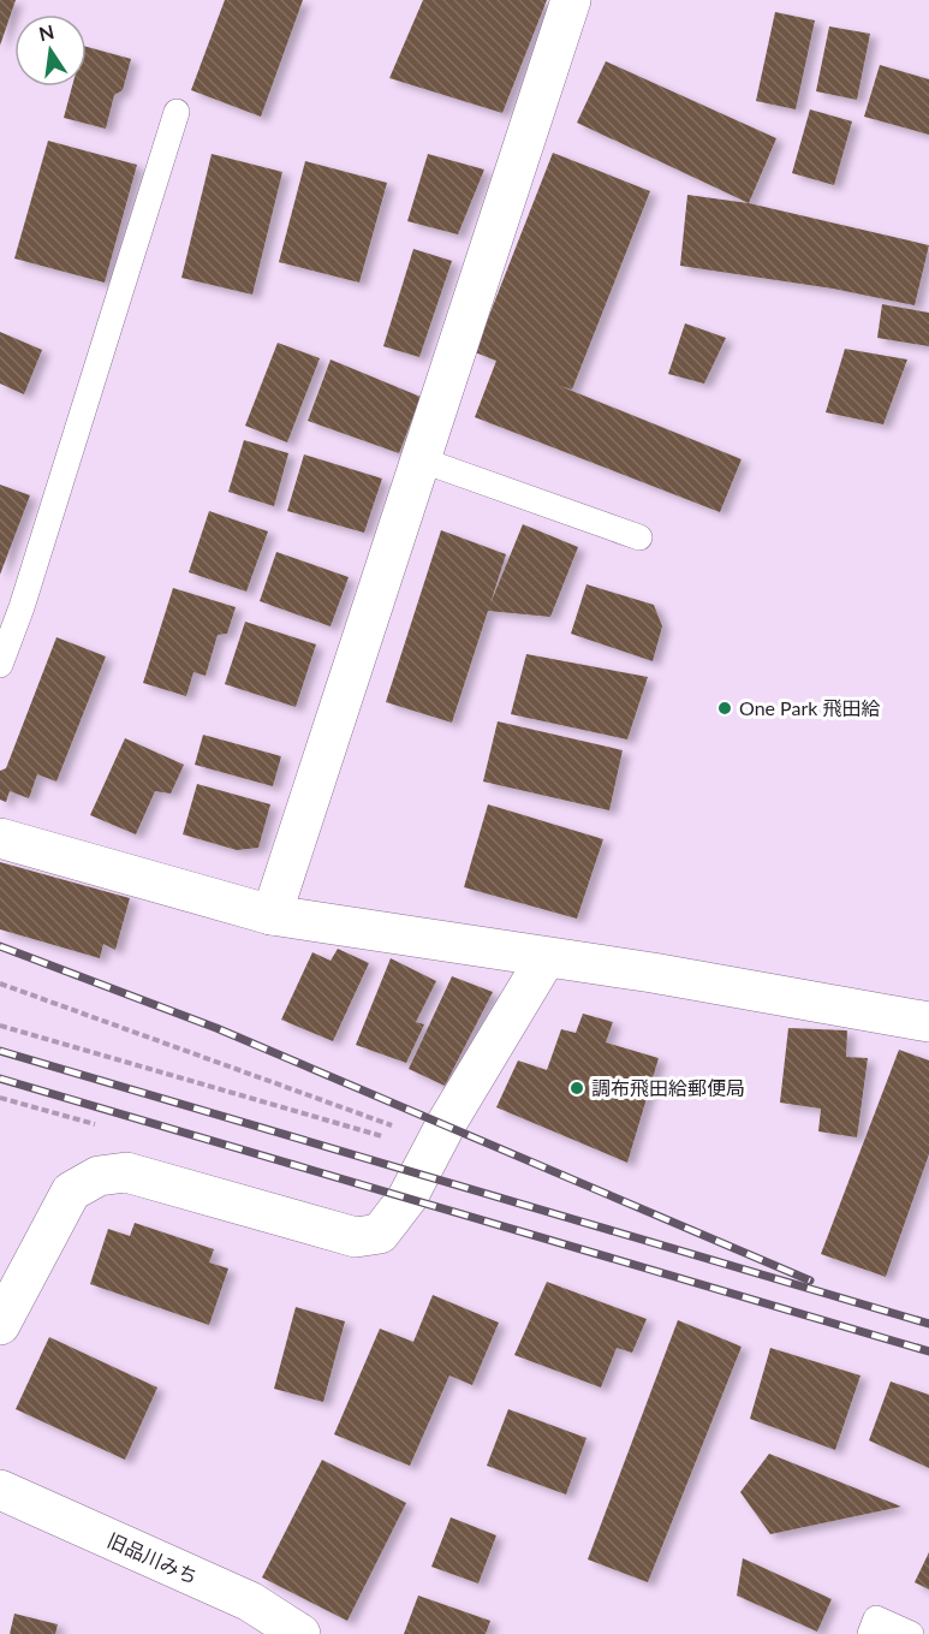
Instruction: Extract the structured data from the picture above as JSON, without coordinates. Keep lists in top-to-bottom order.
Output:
{
  "streets": {
    "street": ["旧品川みち"]
  },
  "places": ["One Park 飛田給", "調布飛田給郵便局"],
  "north": "top"
}
